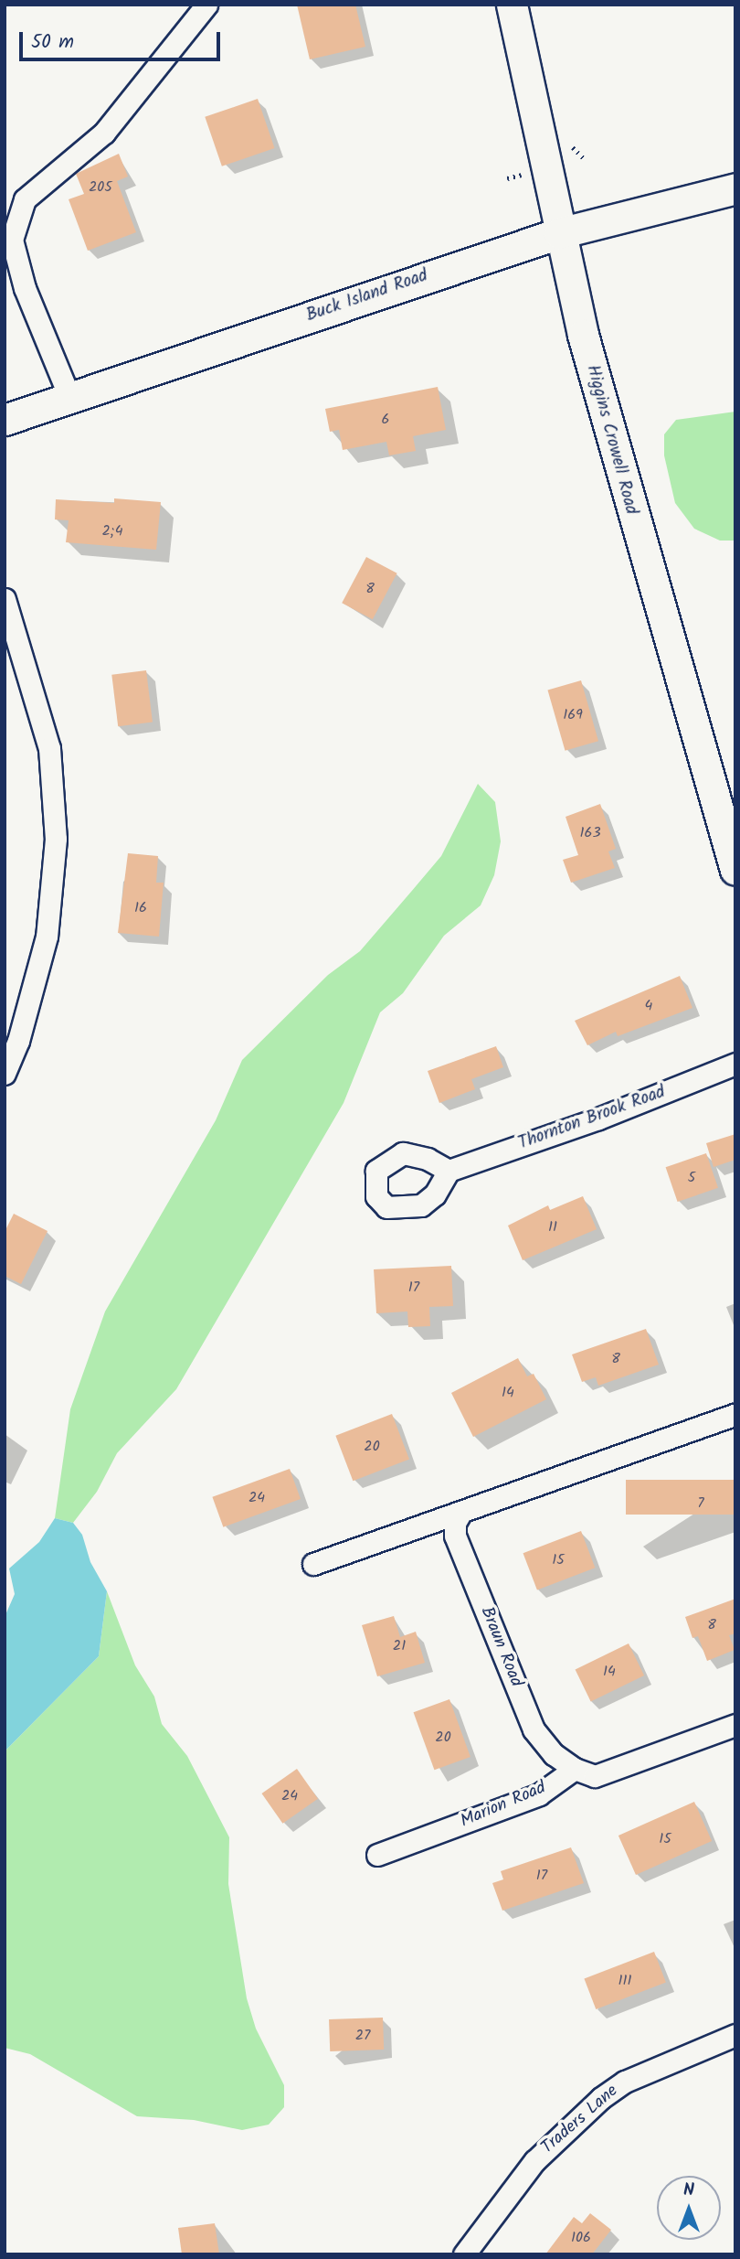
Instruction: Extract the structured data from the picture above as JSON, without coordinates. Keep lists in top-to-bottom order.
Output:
{
  "streets": {
    "main road": ["Buck Island Road", "Higgins Crowell Road"],
    "street": [
      "Thornton Brook Road",
      "Braun Road",
      "Marion Road",
      "Traders Lane"
    ]
  },
  "crossings": [
    ["Buck Island Road", "Higgins Crowell Road"],
    ["Braun Road", "Marion Road"]
  ],
  "house_numbers": [
    "205",
    "6",
    "2;4",
    "8",
    "169",
    "163",
    "16",
    "4",
    "5",
    "11",
    "17",
    "8",
    "14",
    "20",
    "24",
    "7",
    "15",
    "8",
    "21",
    "14",
    "20",
    "24",
    "15",
    "17",
    "111",
    "27",
    "106"
  ],
  "scale_bar": "50 m",
  "north": "top"
}
